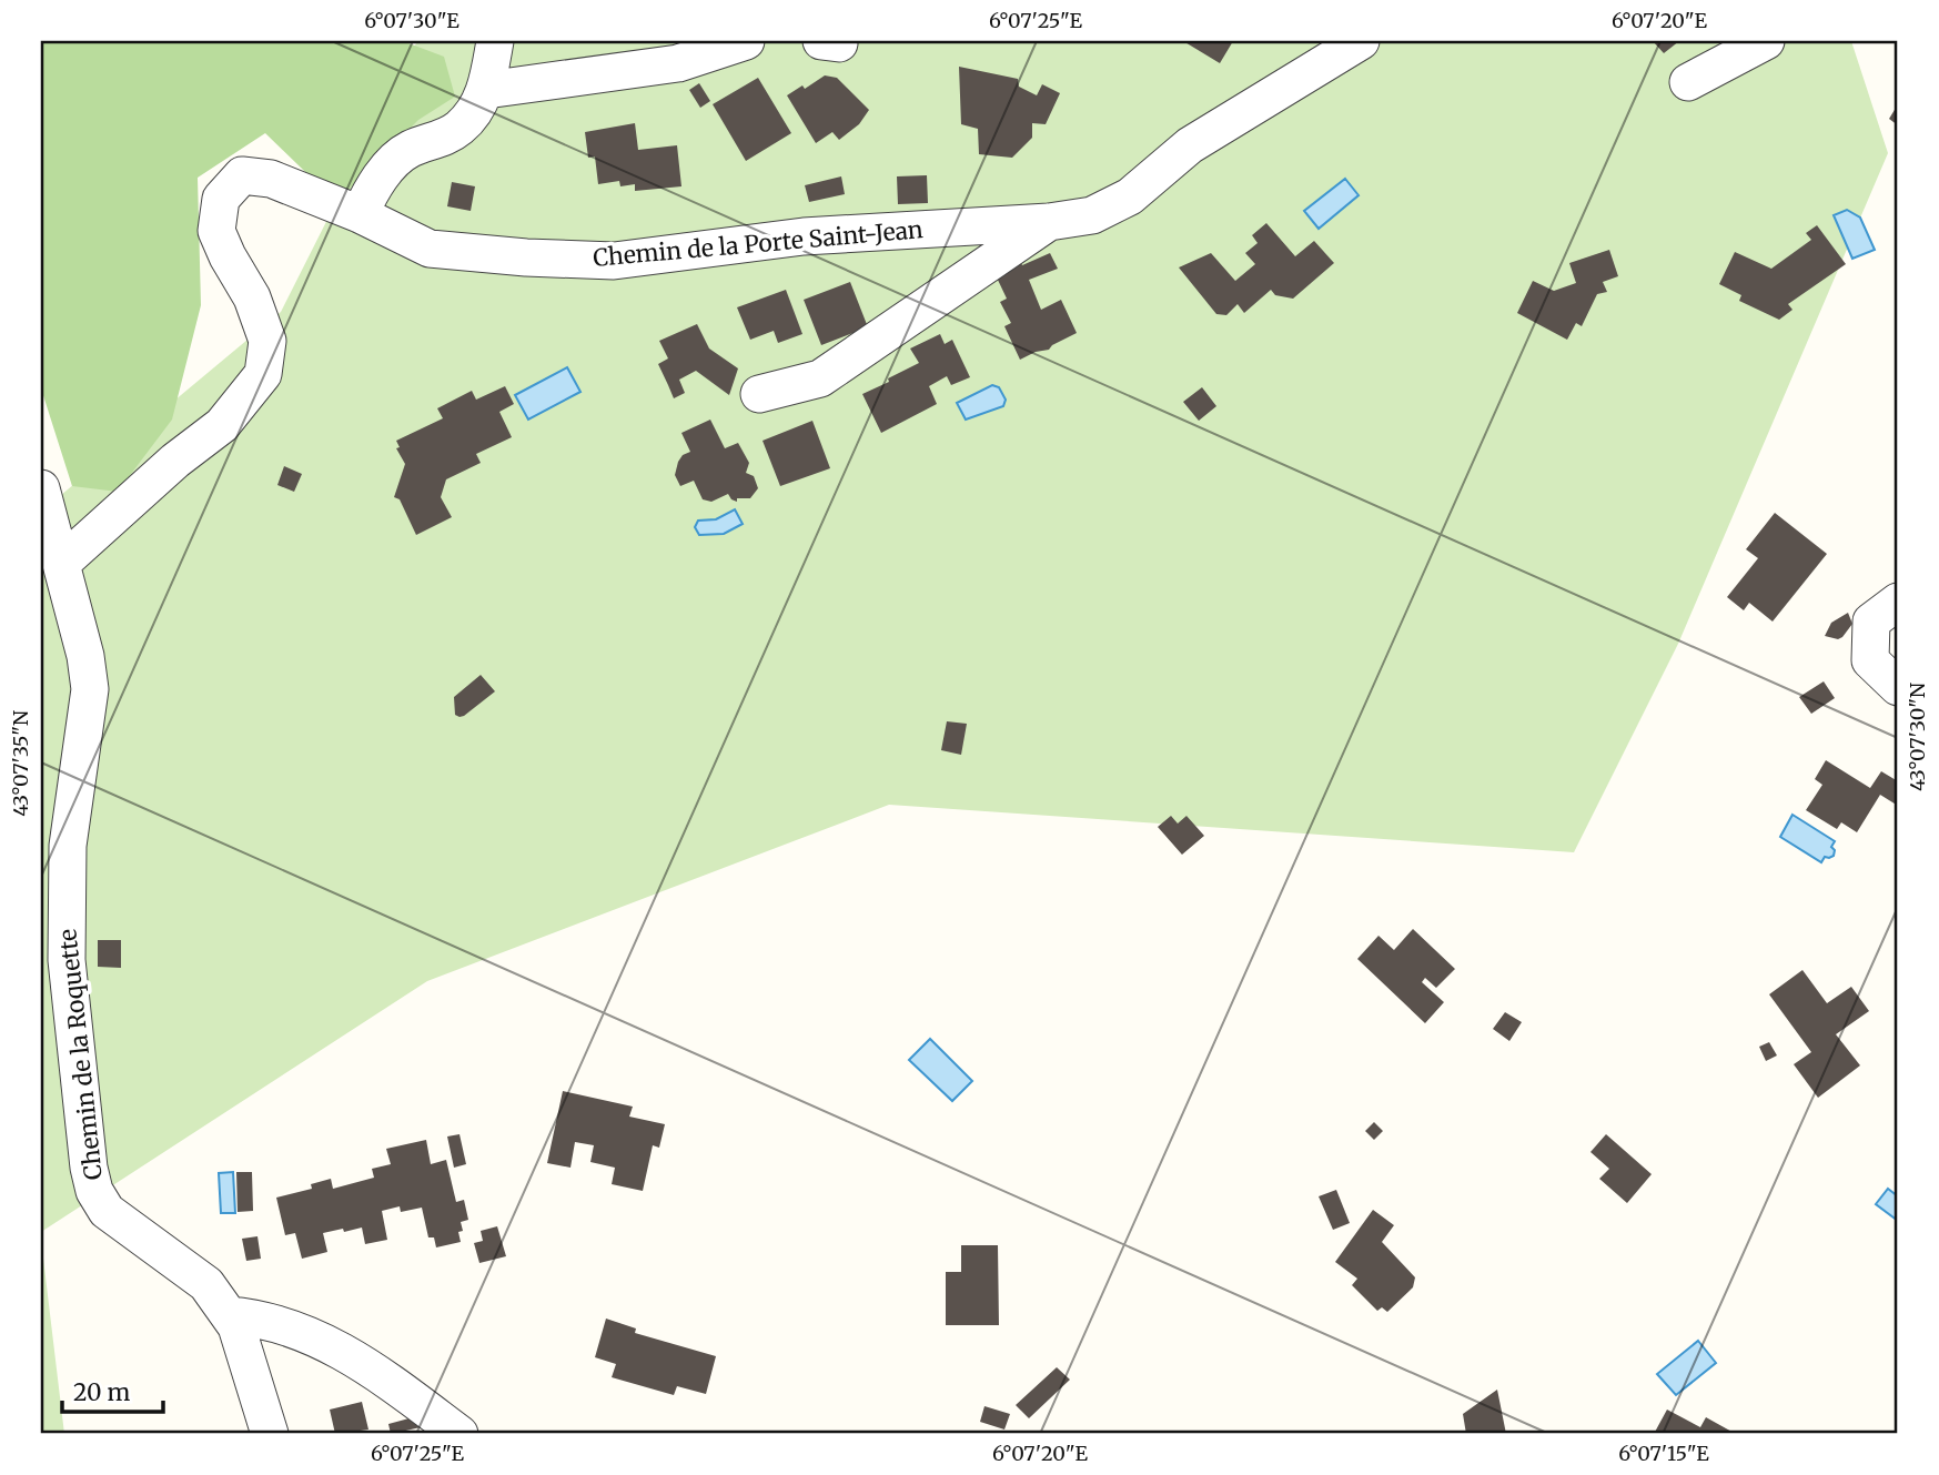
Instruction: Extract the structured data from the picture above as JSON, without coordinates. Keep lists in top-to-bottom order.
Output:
{
  "streets": {
    "street": ["Chemin de la Porte Saint-Jean", "Chemin de la Roquette"]
  },
  "crossings": [
    ["Chemin de la Porte Saint-Jean", "Chemin de la Roquette"]
  ],
  "scale_bar": "20 m",
  "coordinates": [
    "6°07'30\"E",
    "6°07'25\"E",
    "6°07'20\"E",
    "43°07'30\"N",
    "43°07'35\"N",
    "6°07'15\"E"
  ]
}
